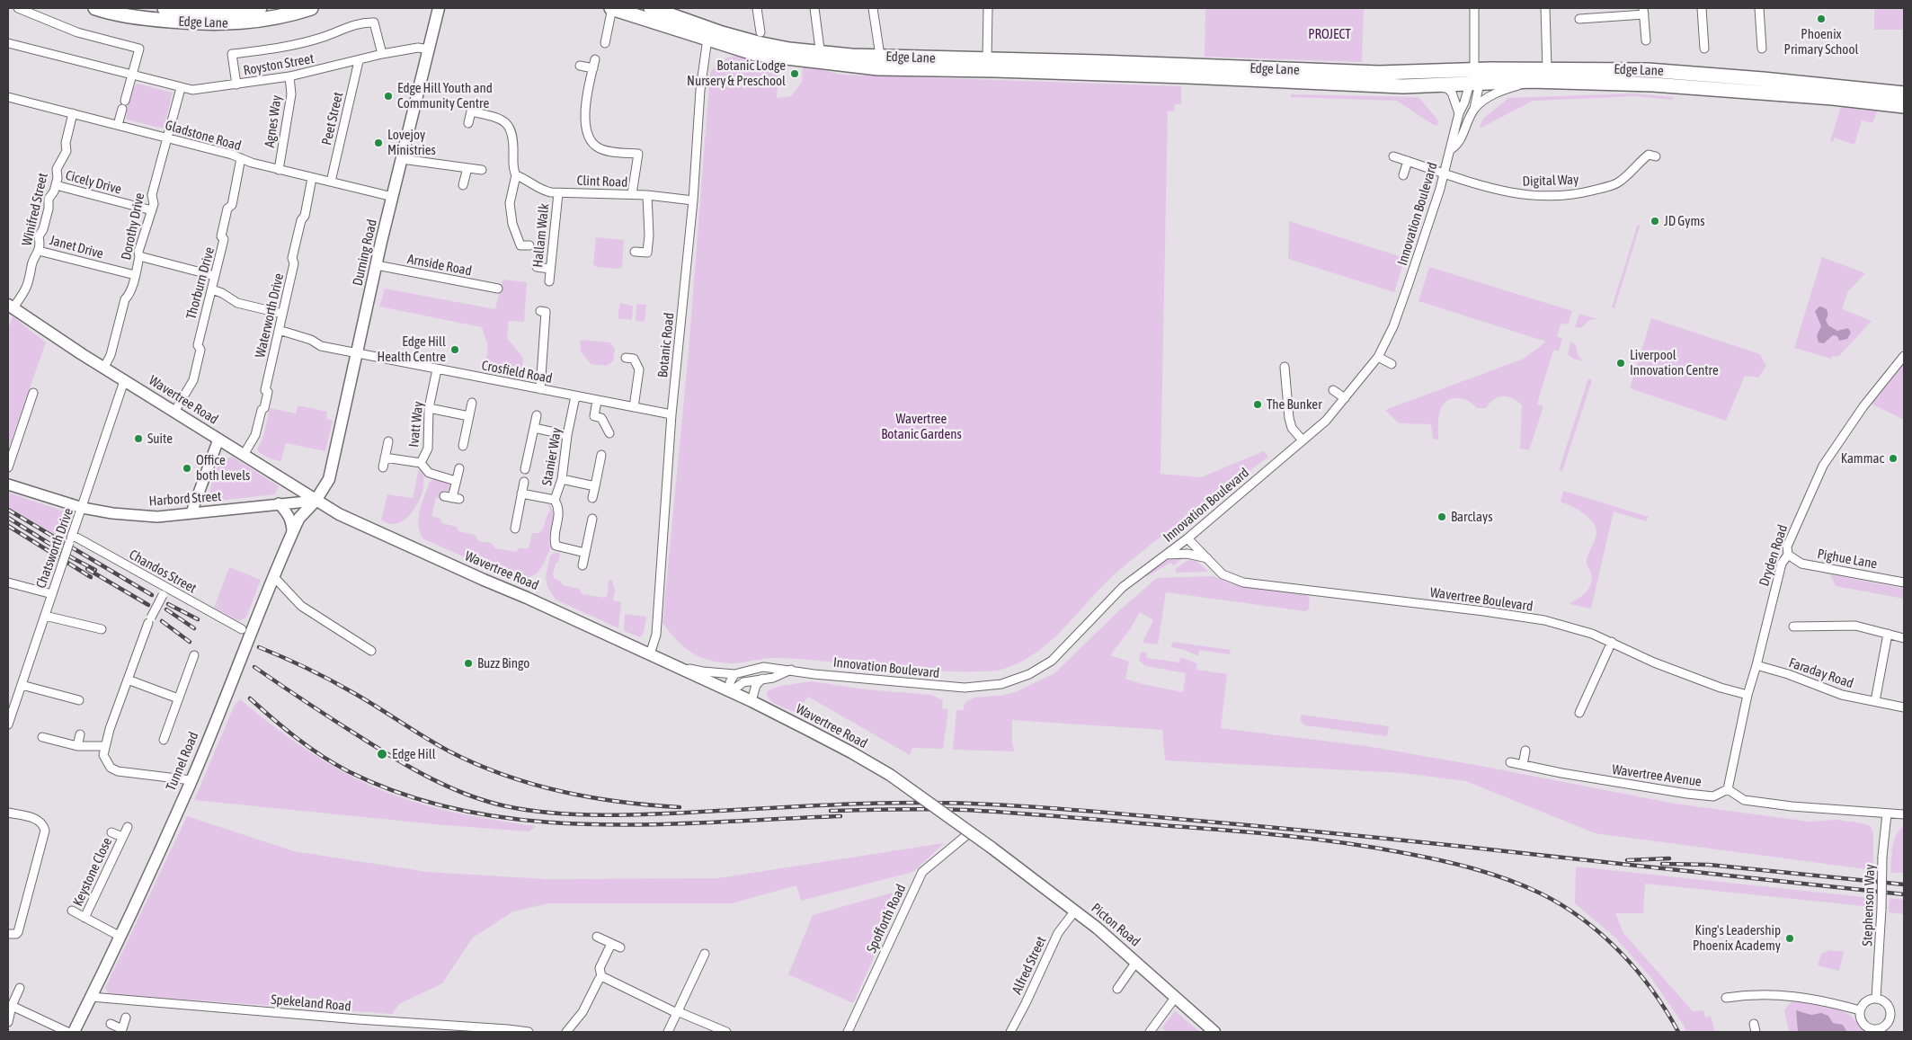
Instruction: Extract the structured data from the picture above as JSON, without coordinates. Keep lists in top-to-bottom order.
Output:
{
  "streets": {
    "highway": ["Edge Lane"],
    "main road": [
      "Durning Road",
      "Wavertree Road",
      "Tunnel Road",
      "Picton Road"
    ],
    "street": [
      "Royston Street",
      "Peet Street",
      "Agnes Way",
      "Gladstone Road",
      "Digital Way",
      "Clint Road",
      "Cicely Drive",
      "Winifred Street",
      "Innovation Boulevard",
      "Dorothy Drive",
      "Hallam Walk",
      "Janet Drive",
      "Arnside Road",
      "Thorburn Drive",
      "Waterworth Drive",
      "Botanic Road",
      "Crosfield Road",
      "Ivatt Way",
      "Stanier Way",
      "Harbord Street",
      "Chatsworth Drive",
      "Dryden Road",
      "Pighue Lane",
      "Chandos Street",
      "Wavertree Boulevard",
      "Faraday Road",
      "Wavertree Avenue",
      "Keystone Close",
      "Stephenson Way",
      "Spofforth Road",
      "Alfred Street",
      "Spekeland Road"
    ]
  },
  "crossings": [
    ["Edge Lane", "Innovation Boulevard"],
    ["Edge Lane", "Botanic Road"],
    ["Royston Street", "Peet Street"],
    ["Royston Street", "Agnes Way"],
    ["Royston Street", "Dorothy Drive"],
    ["Royston Street", "Durning Road"],
    ["Peet Street", "Gladstone Road"],
    ["Agnes Way", "Gladstone Road"],
    ["Gladstone Road", "Winifred Street"],
    ["Gladstone Road", "Dorothy Drive"],
    ["Gladstone Road", "Durning Road"],
    ["Gladstone Road", "Thorburn Drive"],
    ["Gladstone Road", "Waterworth Drive"],
    ["Digital Way", "Innovation Boulevard"],
    ["Clint Road", "Hallam Walk"],
    ["Clint Road", "Botanic Road"],
    ["Cicely Drive", "Winifred Street"],
    ["Cicely Drive", "Dorothy Drive"],
    ["Winifred Street", "Janet Drive"],
    ["Winifred Street", "Wavertree Road"],
    ["Innovation Boulevard", "Wavertree Road"],
    ["Innovation Boulevard", "Wavertree Boulevard"],
    ["Dorothy Drive", "Janet Drive"],
    ["Dorothy Drive", "Wavertree Road"],
    ["Durning Road", "Arnside Road"],
    ["Durning Road", "Crosfield Road"],
    ["Durning Road", "Wavertree Road"],
    ["Durning Road", "Harbord Street"],
    ["Durning Road", "Tunnel Road"],
    ["Thorburn Drive", "Wavertree Road"],
    ["Waterworth Drive", "Crosfield Road"],
    ["Waterworth Drive", "Wavertree Road"],
    ["Botanic Road", "Crosfield Road"],
    ["Botanic Road", "Wavertree Road"],
    ["Crosfield Road", "Ivatt Way"],
    ["Crosfield Road", "Stanier Way"],
    ["Wavertree Road", "Harbord Street"],
    ["Wavertree Road", "Chatsworth Drive"],
    ["Wavertree Road", "Tunnel Road"],
    ["Wavertree Road", "Spofforth Road"],
    ["Wavertree Road", "Picton Road"],
    ["Harbord Street", "Chatsworth Drive"],
    ["Harbord Street", "Tunnel Road"],
    ["Chatsworth Drive", "Chandos Street"],
    ["Dryden Road", "Pighue Lane"],
    ["Dryden Road", "Wavertree Boulevard"],
    ["Dryden Road", "Faraday Road"],
    ["Dryden Road", "Wavertree Avenue"],
    ["Tunnel Road", "Keystone Close"],
    ["Tunnel Road", "Spekeland Road"],
    ["Picton Road", "Alfred Street"]
  ],
  "parks": ["PROJECT", "Wavertree Botanic Gardens"],
  "places": [
    "Phoenix Primary School",
    "Botanic Lodge Nursery & Preschool",
    "Edge Hill Youth and Community Centre",
    "Lovejoy Ministries",
    "JD Gyms",
    "Edge Hill Health Centre",
    "Liverpool Innovation Centre",
    "The Bunker",
    "Suite",
    "Kammac",
    "Office both levels",
    "Barclays",
    "Buzz Bingo",
    "Edge Hill",
    "King's Leadership Phoenix Academy"
  ]
}
